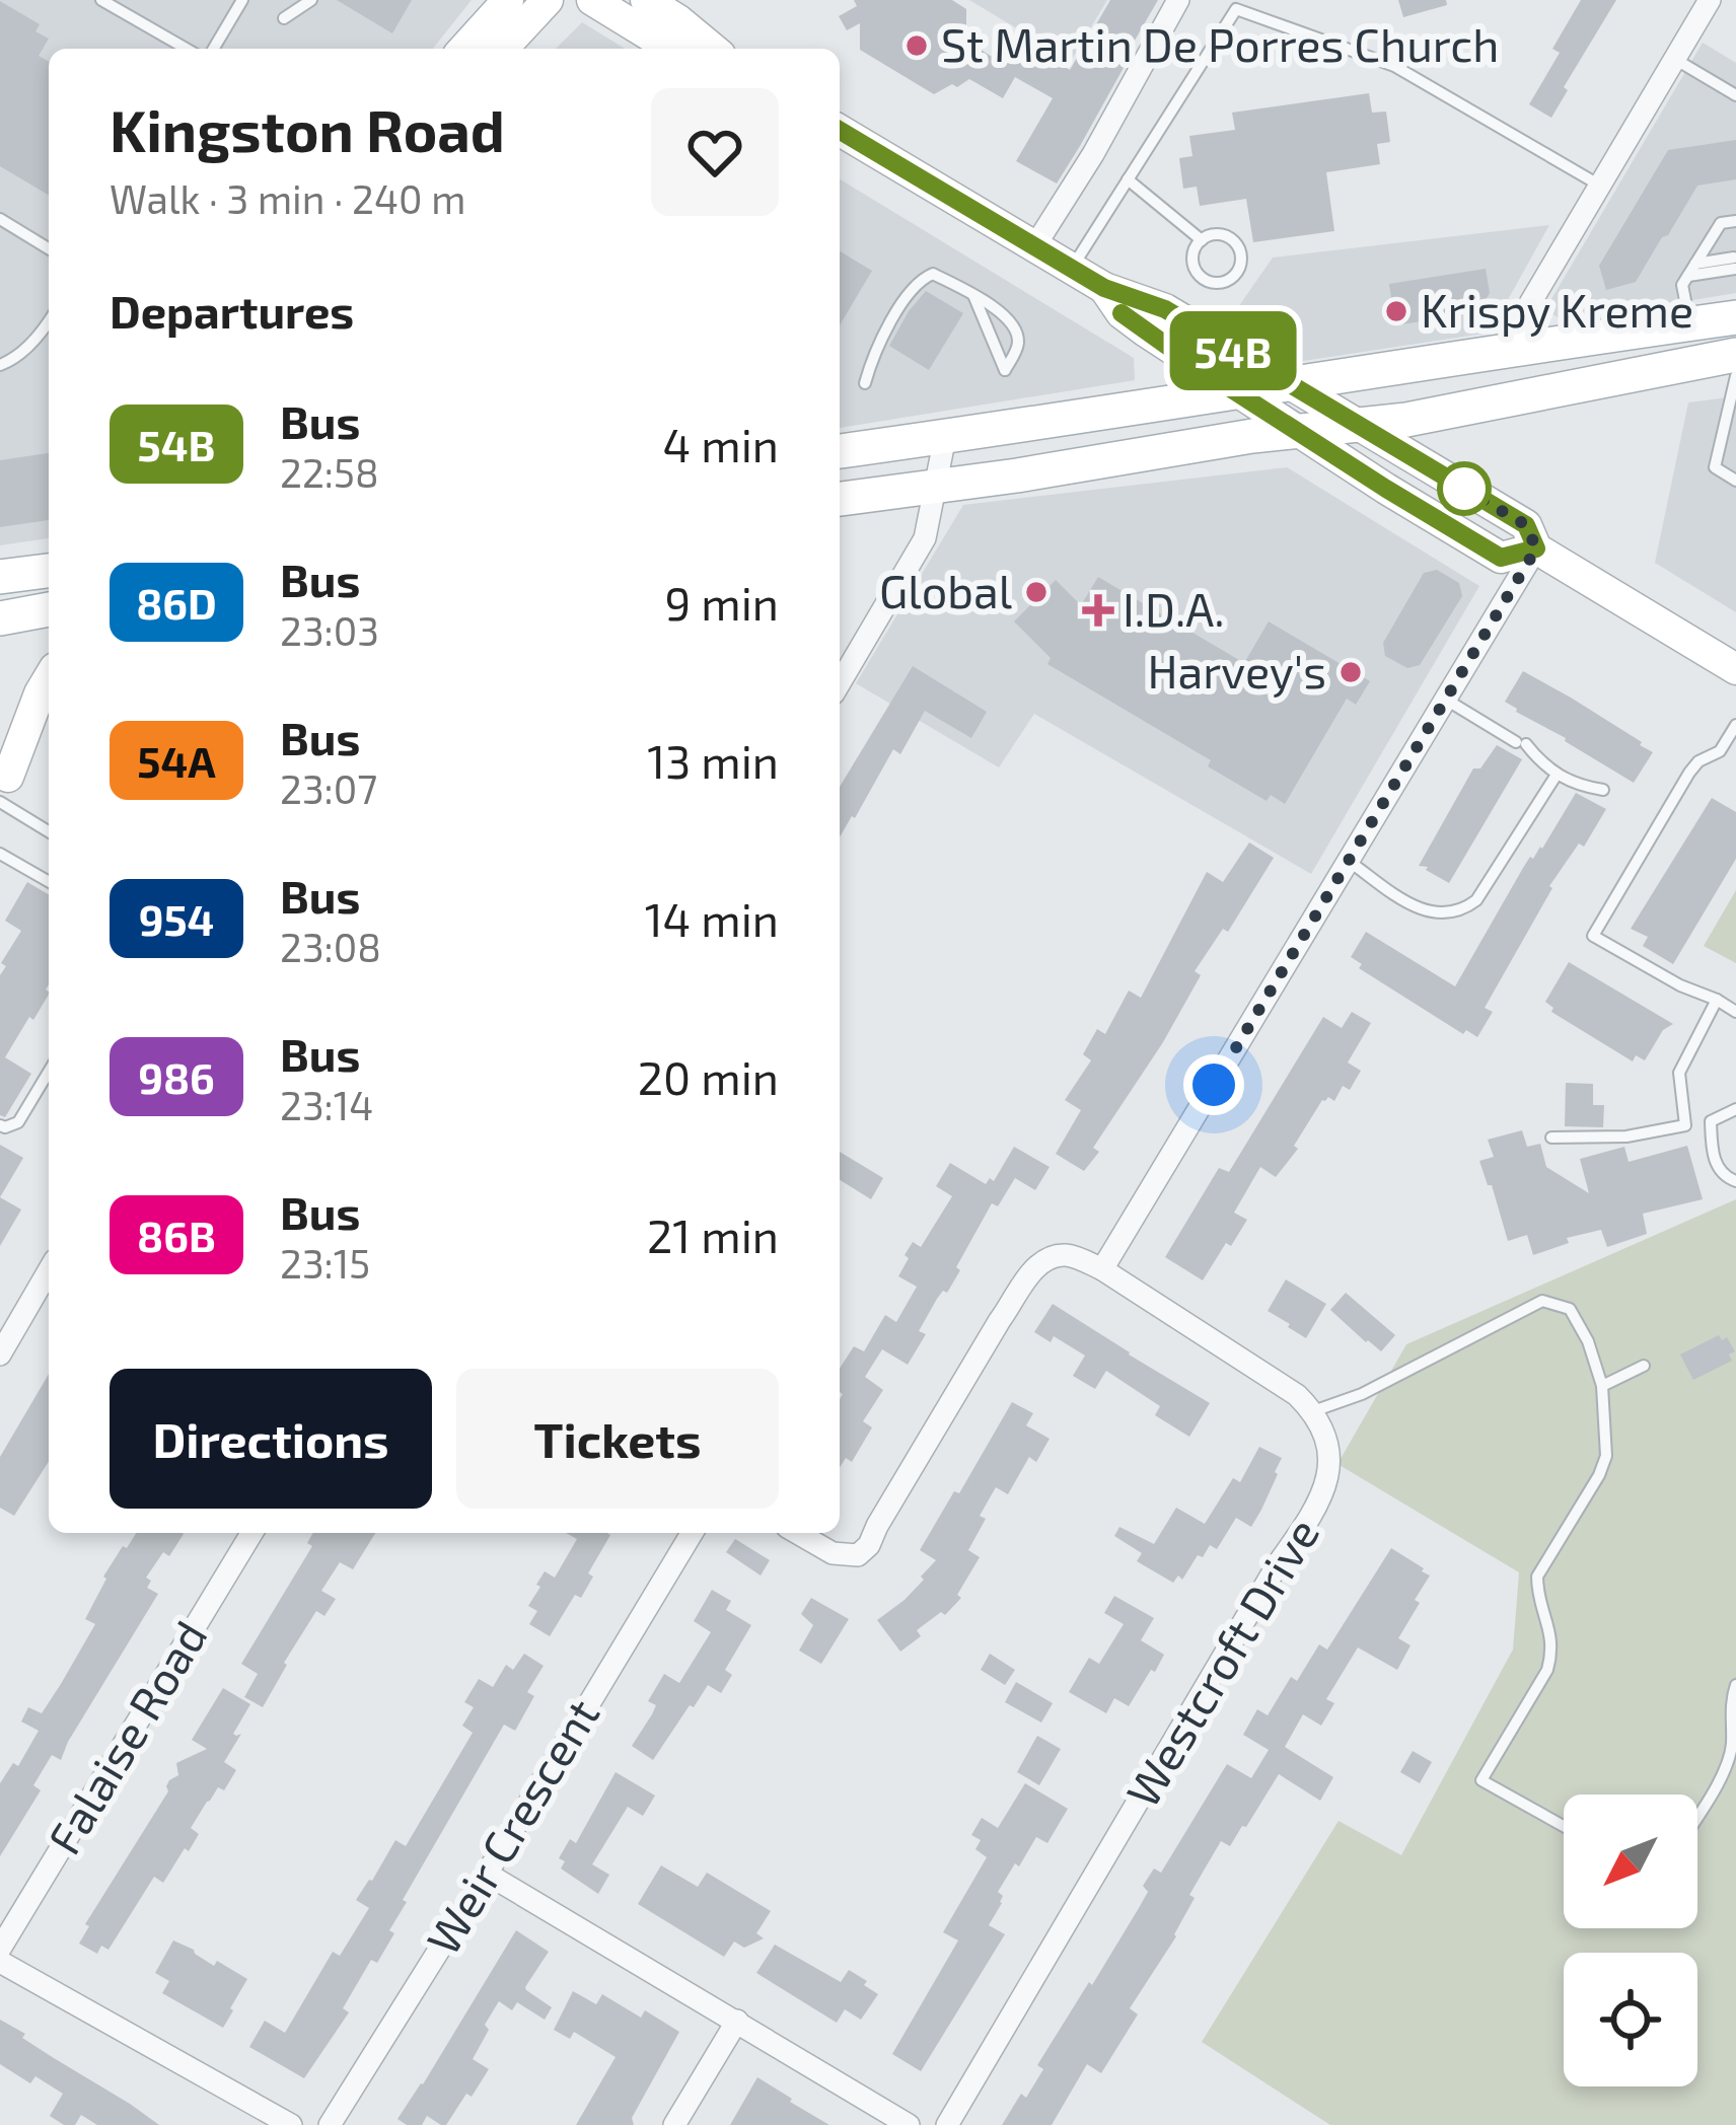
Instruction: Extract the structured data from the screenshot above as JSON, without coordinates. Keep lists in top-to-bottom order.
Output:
{
  "streets": {
    "street": ["Westcroft Drive", "Falaise Road", "Weir Crescent"]
  },
  "places": {
    "other": [
      "St Martin De Porres Church",
      "Krispy Kreme",
      "Global",
      "Harvey's"
    ],
    "health": ["I.D.A."]
  },
  "lines": ["bus line 54B"],
  "north": "bottom left",
  "page": {
    "on_map": "54B",
    "heading": [
      ["Kingston Road", "Walk · 3 min · 240 m"],
      "Departures"
    ],
    "list": [
      {
        "mark": "54B",
        "name": "Bus",
        "note": "22:58",
        "value": "4 min"
      },
      {
        "mark": "86D",
        "name": "Bus",
        "note": "23:03",
        "value": "9 min"
      },
      {
        "mark": "54A",
        "name": "Bus",
        "note": "23:07",
        "value": "13 min"
      },
      {
        "mark": "954",
        "name": "Bus",
        "note": "23:08",
        "value": "14 min"
      },
      {
        "mark": "986",
        "name": "Bus",
        "note": "23:14",
        "value": "20 min"
      },
      {
        "mark": "86B",
        "name": "Bus",
        "note": "23:15",
        "value": "21 min"
      }
    ],
    "buttons": ["Directions", "Tickets"]
  }
}
